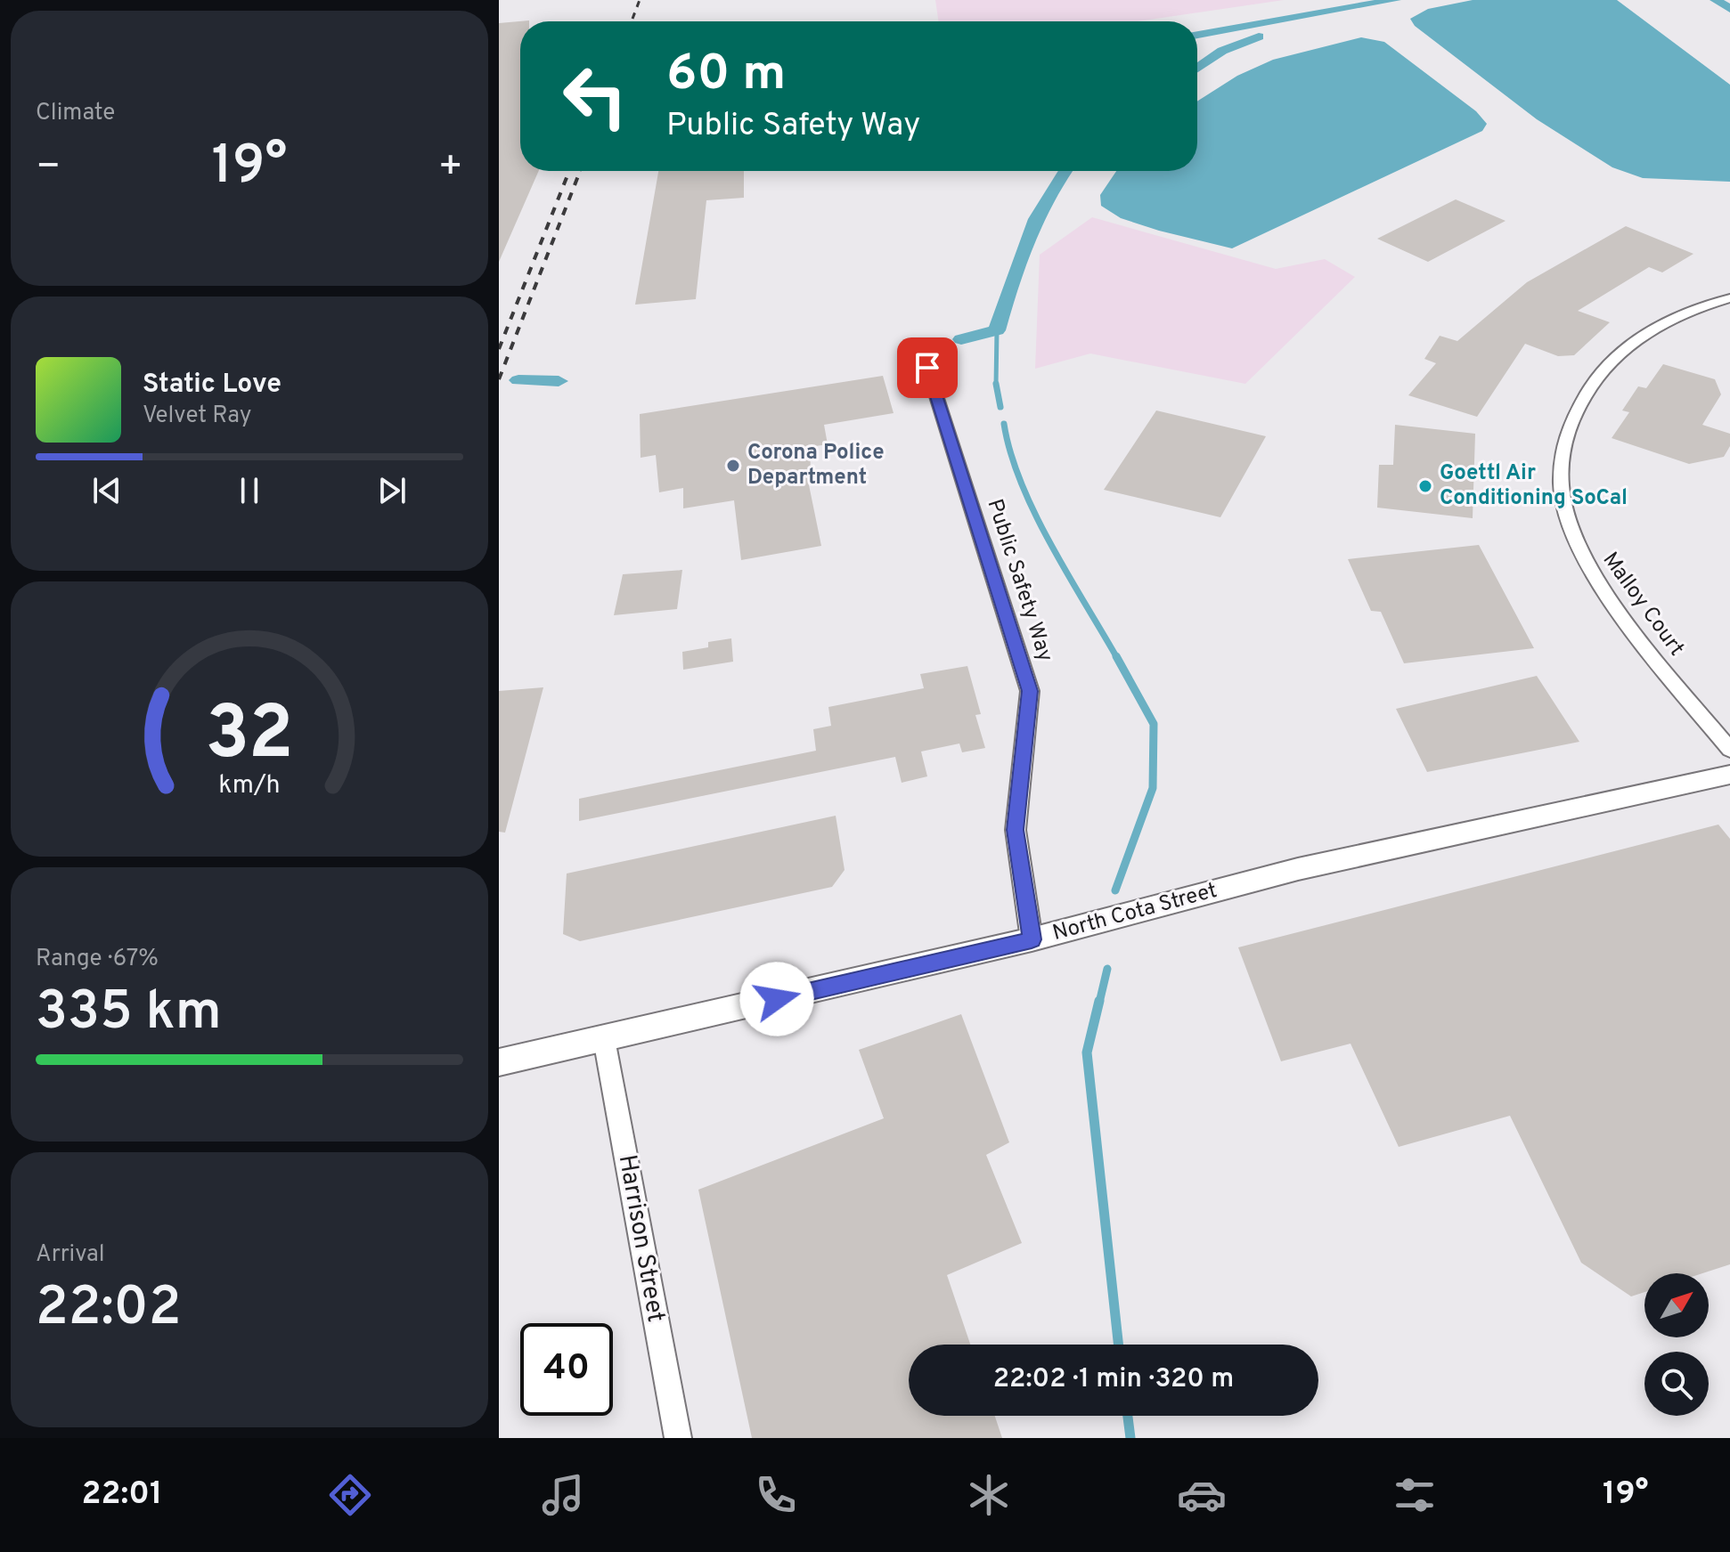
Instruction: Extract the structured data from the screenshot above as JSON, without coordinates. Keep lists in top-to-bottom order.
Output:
{
  "streets": {
    "street": [
      "Public Safety Way",
      "Malloy Court",
      "North Cota Street",
      "Harrison Street"
    ]
  },
  "crossings": [
    ["Public Safety Way", "North Cota Street"],
    ["North Cota Street", "Harrison Street"]
  ],
  "places": ["Corona Police Department", "Goettl Air Conditioning SoCal"],
  "north": "top right",
  "page": {
    "tile": [
      "Climate",
      ["Range · 67%", "335 km"],
      ["Arrival", "22:02"]
    ],
    "turn": ["60 m", "Public Safety Way"],
    "heat": ["−", "19°", "+"],
    "song": ["Static Love", "Velvet Ray"],
    "limit": "40",
    "trip": "22:02 · 1 min · 320 m",
    "tabs": ["22:01", "19°"],
    "gauge": ["32", "km/h"]
  }
}
